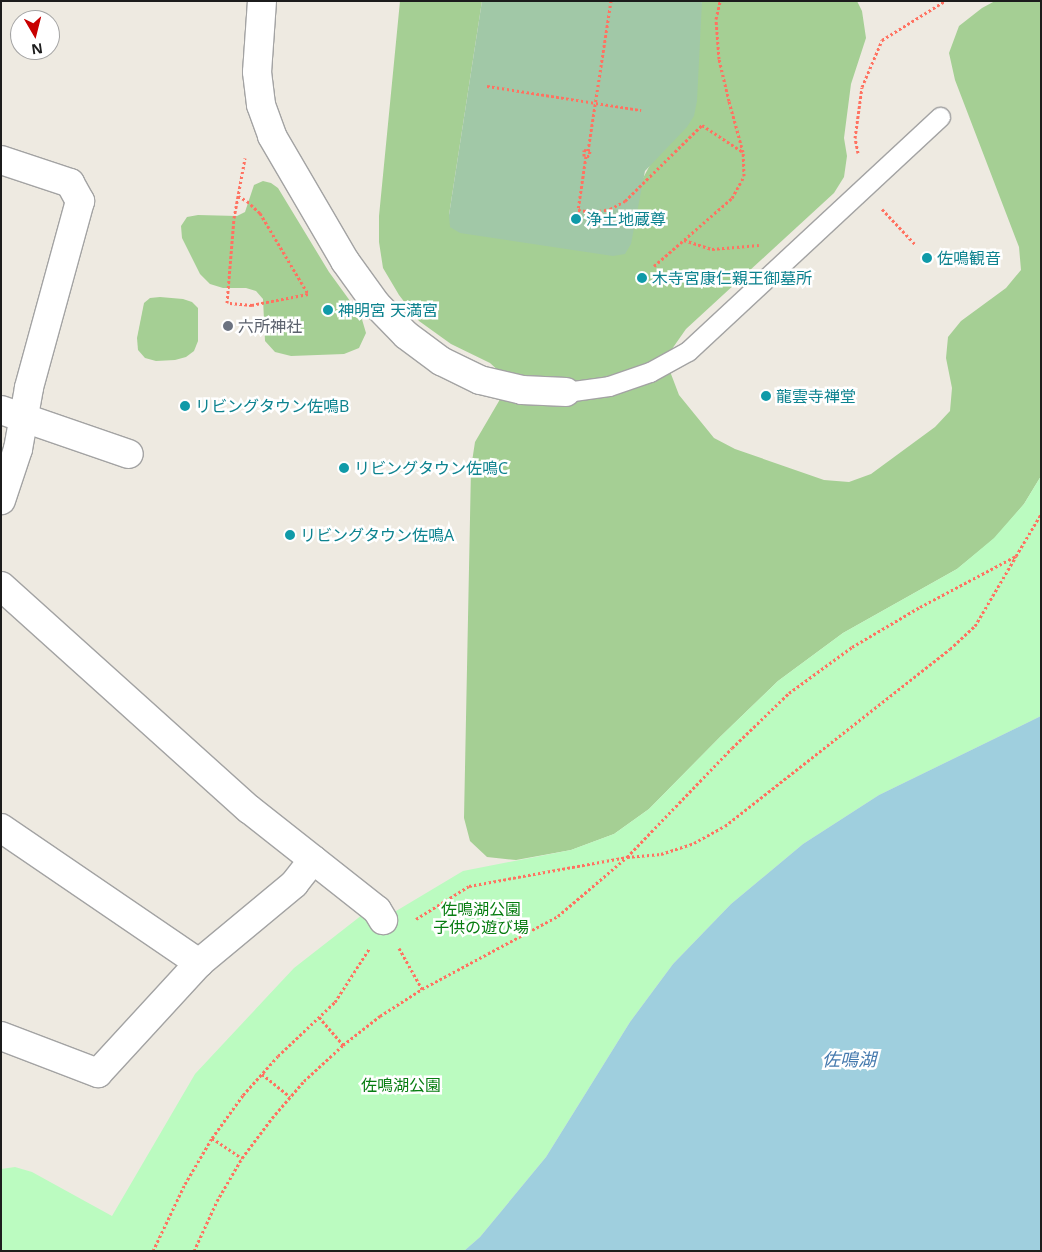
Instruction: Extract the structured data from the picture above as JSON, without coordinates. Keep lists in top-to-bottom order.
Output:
{
  "water": ["佐鳴湖"],
  "parks": ["佐鳴湖公園 子供の遊び場", "佐鳴湖公園"],
  "places": [
    "浄土地蔵尊",
    "佐鳴観音",
    "木寺宮康仁親王御墓所",
    "神明宮 天満宮",
    "六所神社",
    "龍雲寺禅堂",
    "リビングタウン佐鳴B",
    "リビングタウン佐鳴C",
    "リビングタウン佐鳴A"
  ],
  "north": "bottom"
}
